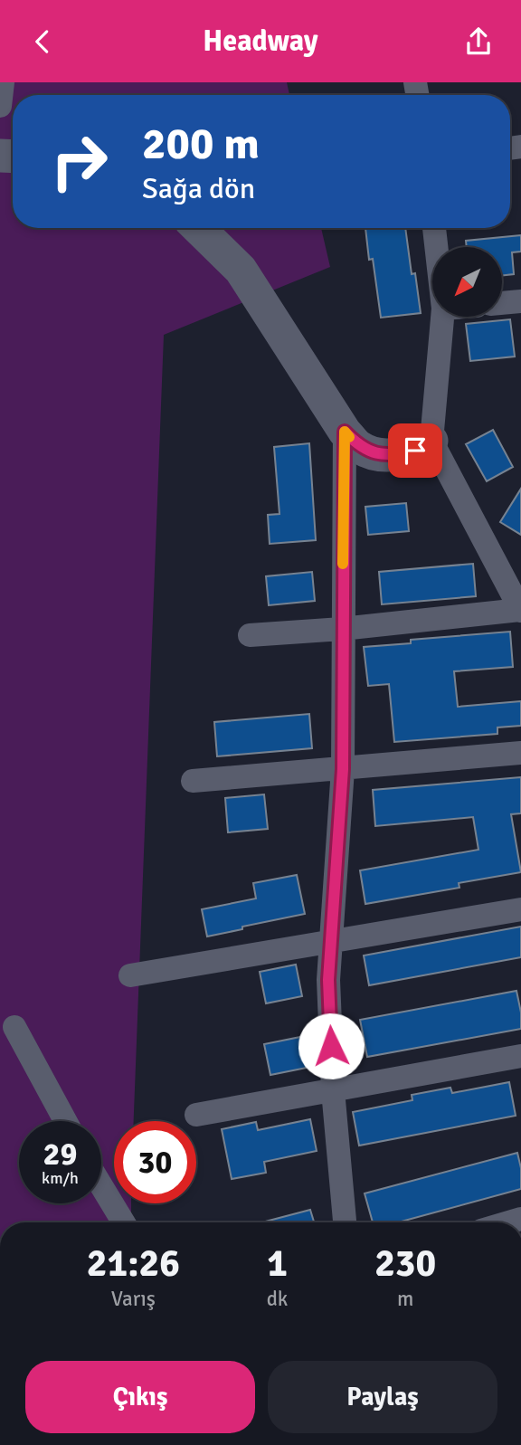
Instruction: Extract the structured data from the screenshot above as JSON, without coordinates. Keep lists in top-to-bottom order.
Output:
{
  "north": "bottom left",
  "page": {
    "header": "Headway",
    "turn": ["200 m", "Sağa dön"],
    "speed": "29 km/h",
    "limit": "30",
    "eta": [
      "21:26",
      "Varış",
      "1",
      "dk",
      "230",
      "m"
    ],
    "buttons": ["Çıkış", "Paylaş"]
  }
}
